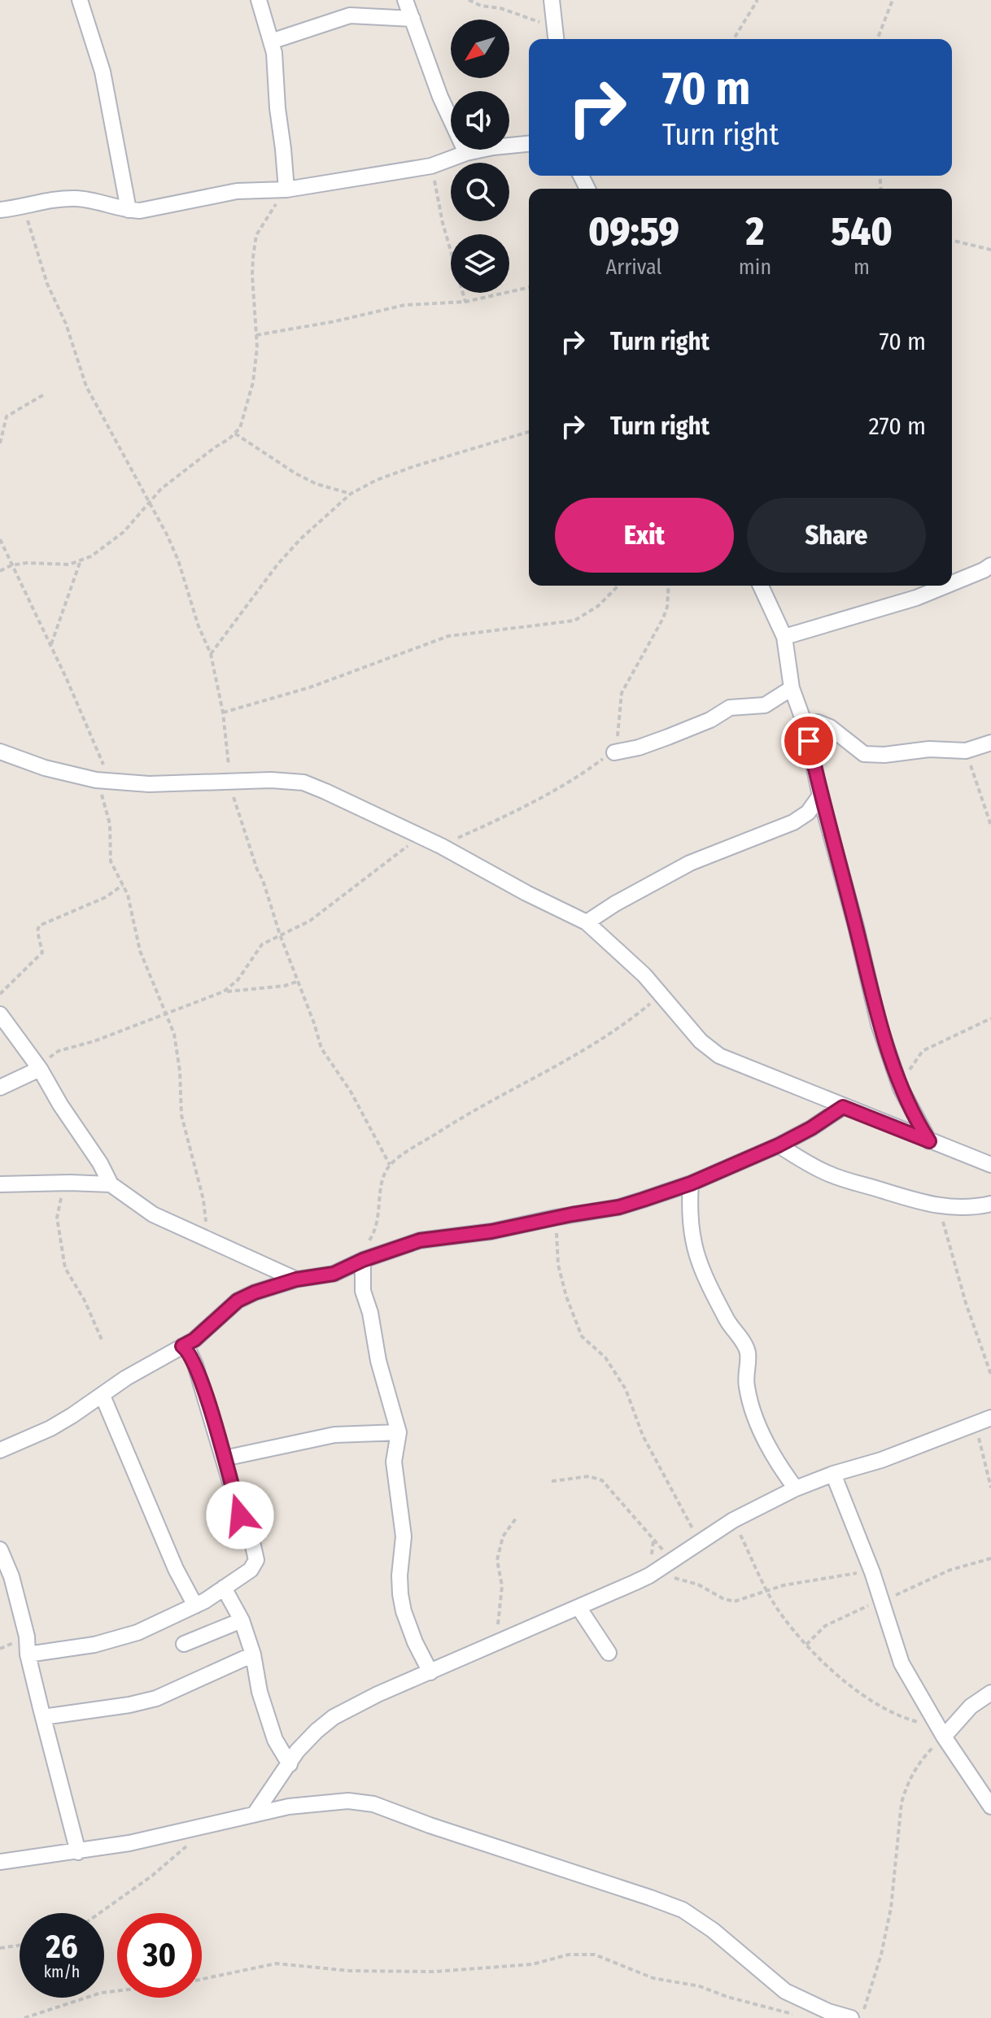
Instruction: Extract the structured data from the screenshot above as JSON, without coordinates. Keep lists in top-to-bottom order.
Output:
{
  "north": "bottom left",
  "page": {
    "turn": ["70 m", "Turn right"],
    "eta": [
      "09:59",
      "Arrival",
      "2",
      "min",
      "540",
      "m"
    ],
    "list": [
      {
        "name": "Turn right",
        "value": "70 m"
      },
      {
        "name": "Turn right",
        "value": "270 m"
      }
    ],
    "buttons": ["Exit", "Share"],
    "speed": "26 km/h",
    "limit": "30"
  }
}
